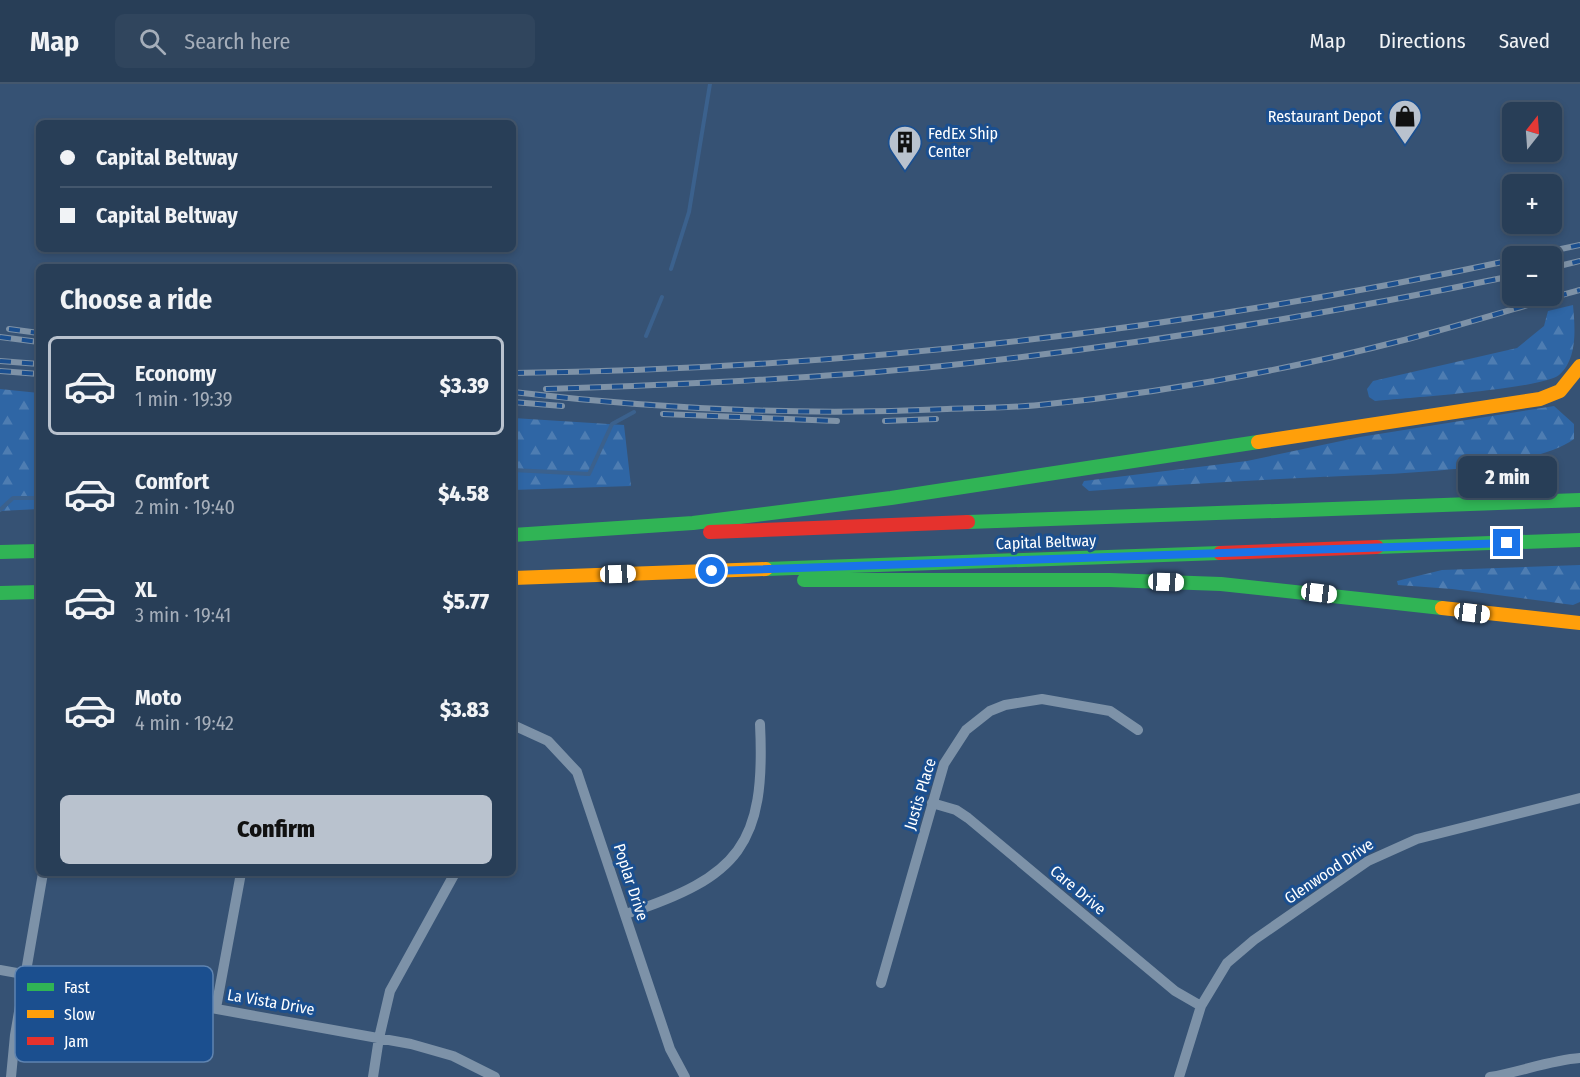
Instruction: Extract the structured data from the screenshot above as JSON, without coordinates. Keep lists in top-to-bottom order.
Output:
{
  "streets": {
    "highway": ["Capital Beltway"],
    "street": [
      "Justis Place",
      "Glenwood Drive",
      "Poplar Drive",
      "Care Drive",
      "La Vista Drive"
    ]
  },
  "crossings": [
    ["Justis Place", "Care Drive"],
    ["Glenwood Drive", "Care Drive"]
  ],
  "places": {
    "shop": ["Restaurant Depot"],
    "building": ["FedEx Ship Center"]
  },
  "legend": ["Fast", "Slow", "Jam"],
  "north": "top",
  "page": {
    "header": "Map",
    "search": "Search here",
    "nav": ["Map", "Directions", "Saved"],
    "map_buttons": ["+", "−"],
    "banner": ["Capital Beltway", "Capital Beltway"],
    "heading": "Choose a ride",
    "list": [
      {
        "name": "Economy",
        "note": "1 min · 19:39",
        "value": "$3.39"
      },
      {
        "name": "Comfort",
        "note": "2 min · 19:40",
        "value": "$4.58"
      },
      {
        "name": "XL",
        "note": "3 min · 19:41",
        "value": "$5.77"
      },
      {
        "name": "Moto",
        "note": "4 min · 19:42",
        "value": "$3.83"
      }
    ],
    "bubble": "2 min",
    "buttons": "Confirm"
  }
}
